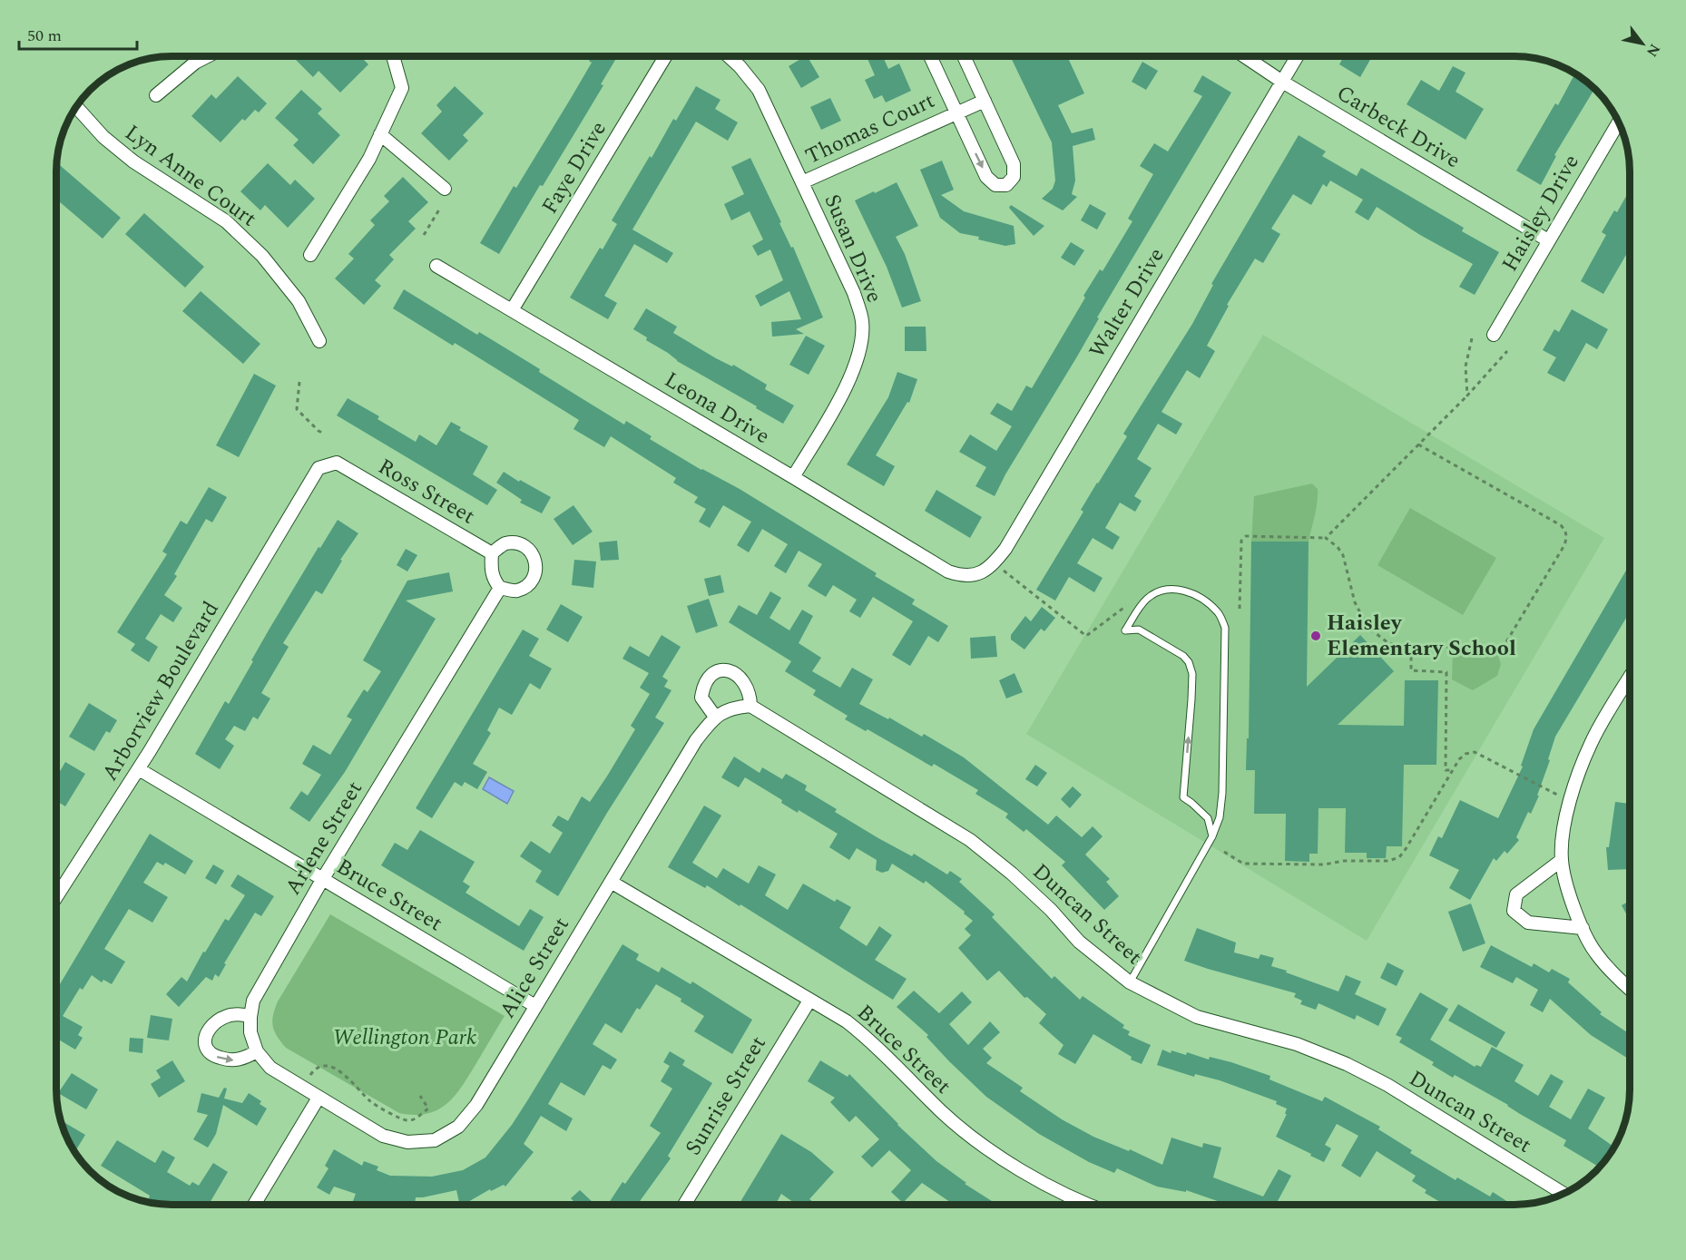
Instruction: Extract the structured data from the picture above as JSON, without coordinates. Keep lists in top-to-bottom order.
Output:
{
  "streets": {
    "street": [
      "Carbeck Drive",
      "Thomas Court",
      "Faye Drive",
      "Lyn Anne Court",
      "Haisley Drive",
      "Susan Drive",
      "Walter Drive",
      "Leona Drive",
      "Ross Street",
      "Arborview Boulevard",
      "Arlene Street",
      "Bruce Street",
      "Duncan Street",
      "Alice Street",
      "Sunrise Street"
    ]
  },
  "crossings": [
    ["Carbeck Drive", "Haisley Drive"],
    ["Carbeck Drive", "Walter Drive"],
    ["Thomas Court", "Susan Drive"],
    ["Faye Drive", "Leona Drive"],
    ["Susan Drive", "Leona Drive"],
    ["Walter Drive", "Leona Drive"],
    ["Ross Street", "Arborview Boulevard"],
    ["Ross Street", "Arlene Street"],
    ["Arborview Boulevard", "Bruce Street"],
    ["Arlene Street", "Bruce Street"],
    ["Bruce Street", "Alice Street"],
    ["Bruce Street", "Sunrise Street"],
    ["Duncan Street", "Alice Street"]
  ],
  "parks": ["Wellington Park"],
  "places": ["Haisley Elementary School"],
  "scale_bar": "50 m",
  "north": "bottom right"
}
